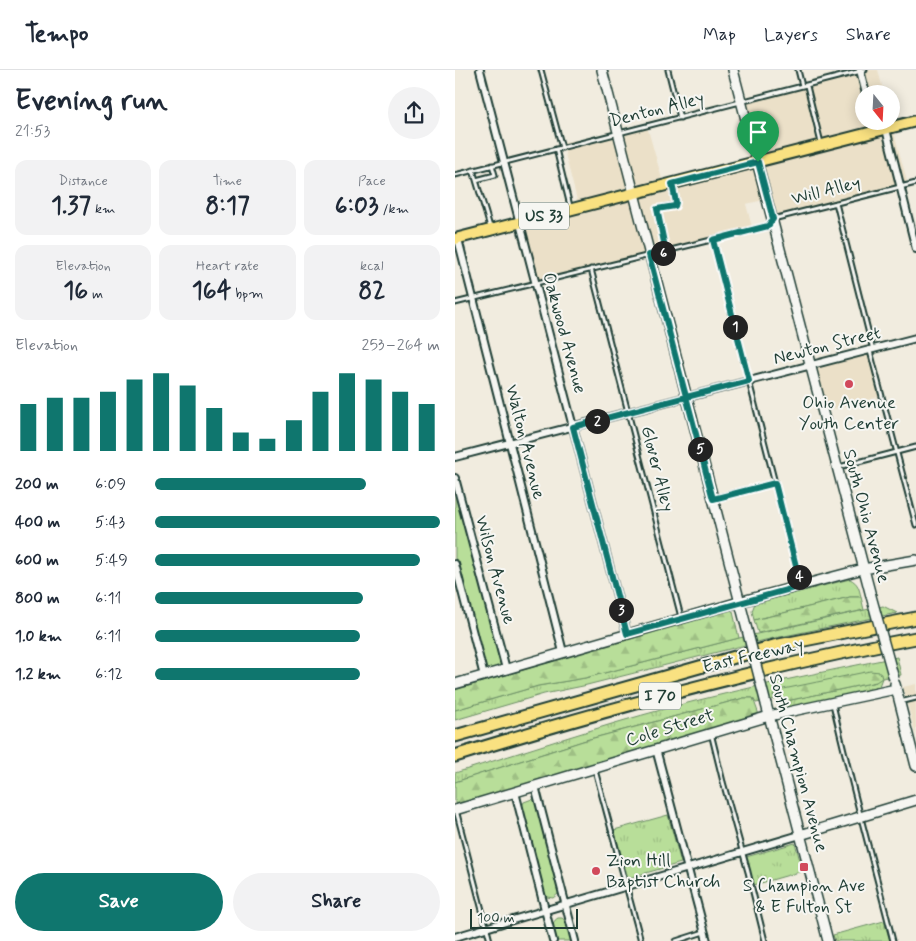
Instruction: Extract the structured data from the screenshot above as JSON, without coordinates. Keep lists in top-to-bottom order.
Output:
{
  "streets": {
    "highway": ["East Freeway", "I 70"],
    "main road": ["US 33"],
    "street": [
      "Oakwood Avenue",
      "Newton Street",
      "Walton Avenue",
      "South Ohio Avenue",
      "Wilson Avenue",
      "Cole Street",
      "South Champion Avenue"
    ],
    "lane": ["Denton Alley", "Will Alley", "Glover Alley"]
  },
  "crossings": [
    ["Denton Alley", "Oakwood Avenue"],
    ["Denton Alley", "South Ohio Avenue"],
    ["Denton Alley", "South Champion Avenue"],
    ["Will Alley", "Oakwood Avenue"],
    ["Will Alley", "Walton Avenue"],
    ["Will Alley", "Glover Alley"],
    ["Will Alley", "South Ohio Avenue"],
    ["Will Alley", "South Champion Avenue"],
    ["US 33", "Oakwood Avenue"],
    ["US 33", "Walton Avenue"],
    ["US 33", "South Ohio Avenue"],
    ["US 33", "South Champion Avenue"],
    ["Oakwood Avenue", "Newton Street"],
    ["Newton Street", "Walton Avenue"],
    ["Newton Street", "Glover Alley"],
    ["Newton Street", "South Ohio Avenue"],
    ["Newton Street", "South Champion Avenue"],
    ["South Ohio Avenue", "Cole Street"],
    ["Cole Street", "South Champion Avenue"]
  ],
  "places": {
    "other": ["Ohio Avenue Youth Center", "Zion Hill Baptist Church"],
    "transit": ["S Champion Ave & E Fulton St"]
  },
  "scale_bar": "100 m",
  "north": "bottom",
  "page": {
    "header": "Tempo",
    "nav": ["Map", "Layers", "Share"],
    "heading": ["Evening run", "21:53"],
    "stats": [
      ["Distance", "1.37 km"],
      ["Time", "8:17"],
      ["Pace", "6:03 /km"],
      ["Elevation", "16 m"],
      ["Heart rate", "164 bpm"],
      ["kcal", "82"]
    ],
    "pins": [
      "6",
      "1",
      "2",
      "5",
      "4",
      "3"
    ],
    "chart": ["Elevation", "253–264 m"],
    "list": [
      {
        "name": "200 m",
        "note": "6:09"
      },
      {
        "name": "400 m",
        "note": "5:43"
      },
      {
        "name": "600 m",
        "note": "5:49"
      },
      {
        "name": "800 m",
        "note": "6:11"
      },
      {
        "name": "1.0 km",
        "note": "6:11"
      },
      {
        "name": "1.2 km",
        "note": "6:12"
      }
    ],
    "buttons": ["Save", "Share"],
    "scale": "100 m"
  }
}
